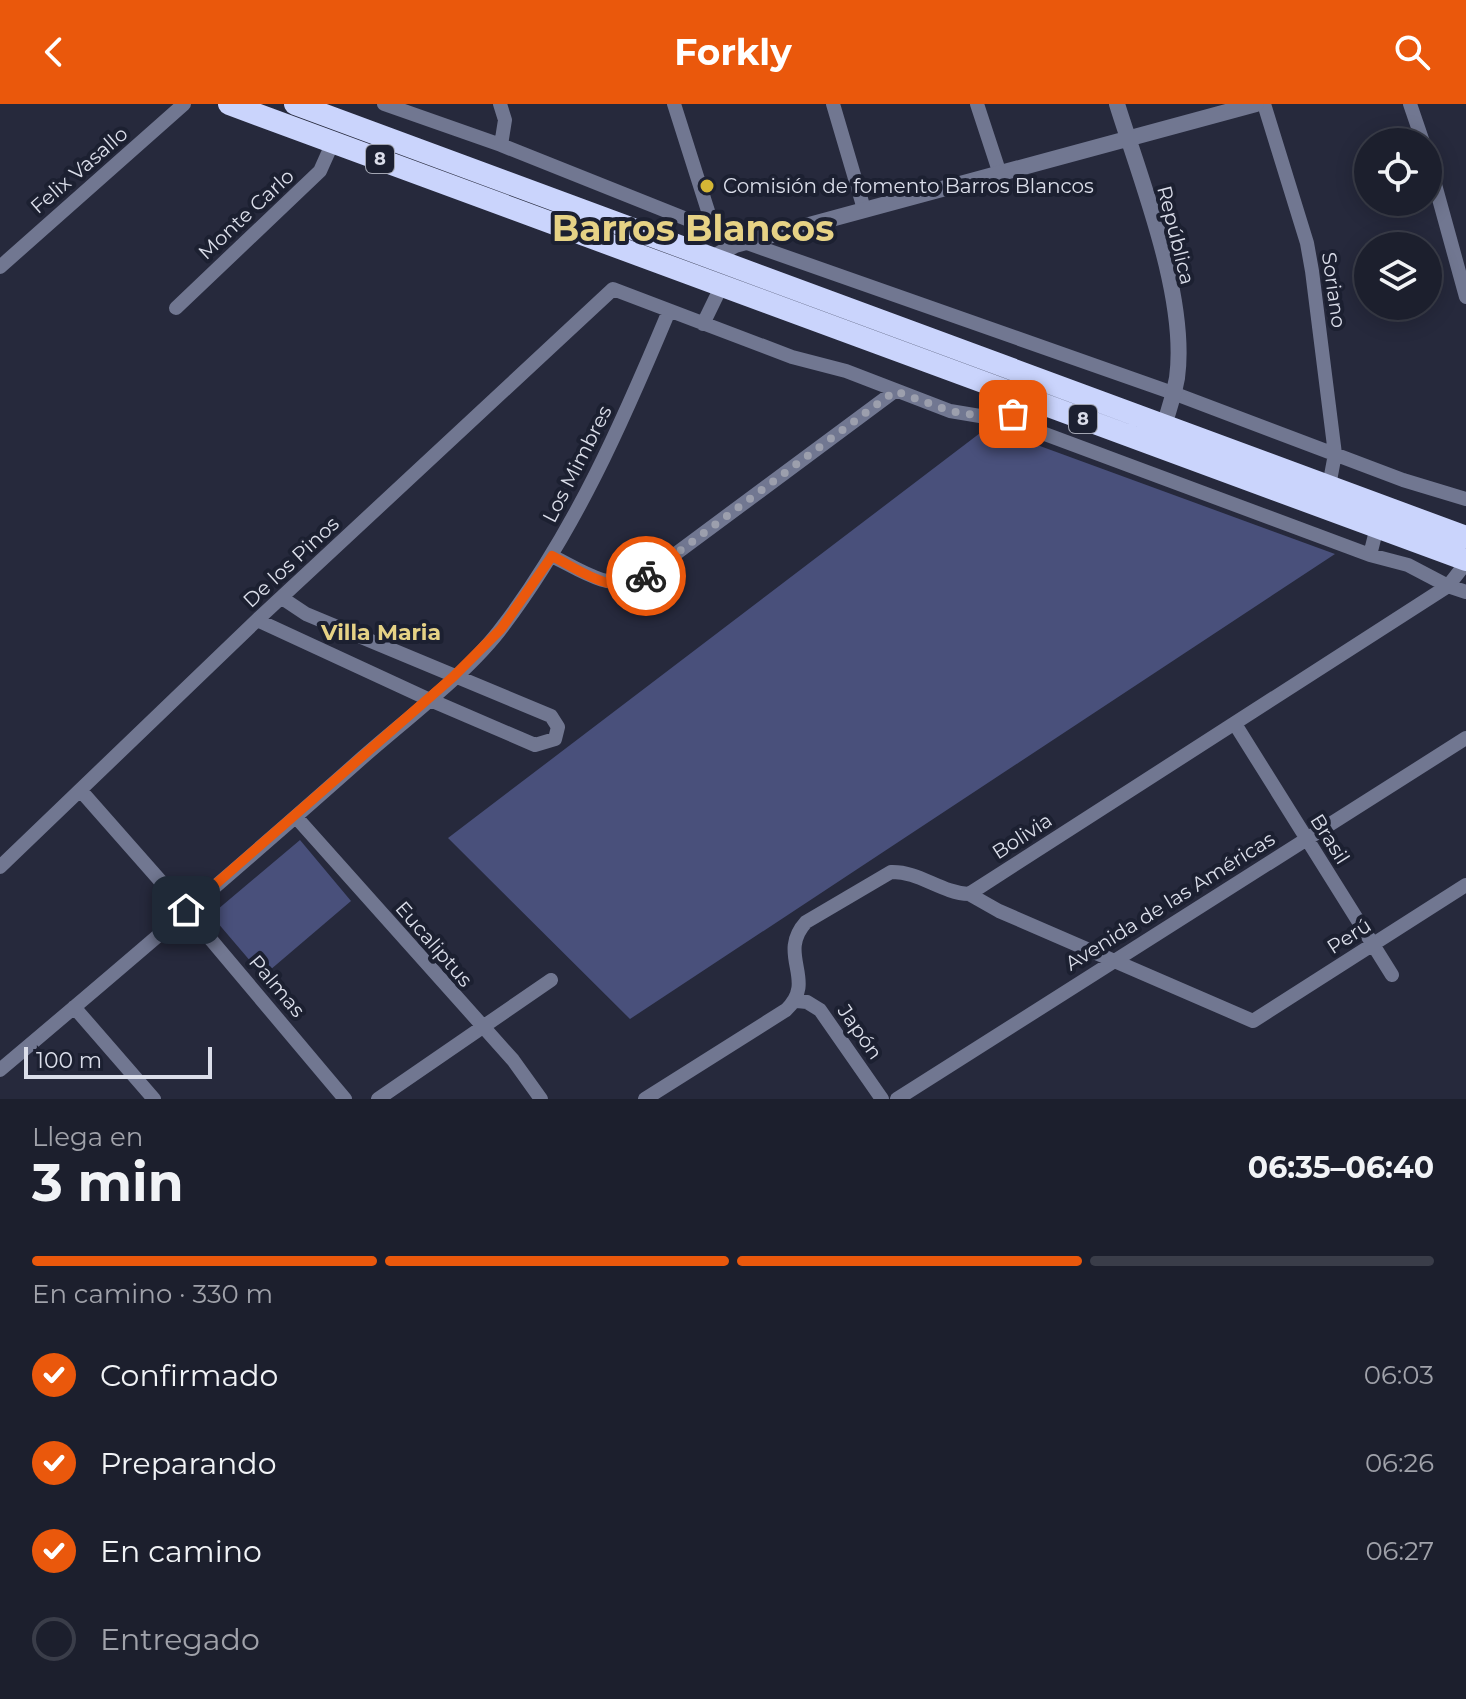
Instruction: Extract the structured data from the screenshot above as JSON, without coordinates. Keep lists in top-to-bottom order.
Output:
{
  "streets": {
    "highway": ["8"],
    "street": [
      "Felix Vasallo",
      "Monte Carlo",
      "República",
      "Soriano",
      "Los Mimbres",
      "De los Pinos",
      "Bolivia",
      "Brasil",
      "Avenida de las Américas",
      "Perú",
      "Eucaliptus",
      "Palmas",
      "Japón"
    ]
  },
  "crossings": [
    ["8", "Monte Carlo"],
    ["8", "República"],
    ["8", "Soriano"],
    ["8", "Bolivia"],
    ["Los Mimbres", "De los Pinos"],
    ["Los Mimbres", "Eucaliptus"],
    ["Los Mimbres", "Palmas"],
    ["De los Pinos", "Palmas"],
    ["Bolivia", "Brasil"],
    ["Brasil", "Avenida de las Américas"],
    ["Brasil", "Perú"],
    ["Avenida de las Américas", "Perú"]
  ],
  "districts": ["Barros Blancos", "Villa Maria"],
  "places": ["Comisión de fomento Barros Blancos"],
  "scale_bar": "100 m",
  "page": {
    "header": "Forkly",
    "scale": "100 m",
    "heading": ["3 min", "Llega en", "06:35–06:40"],
    "bar": "En camino · 330 m",
    "list": [
      ["Confirmado", "06:03"],
      ["Preparando", "06:26"],
      ["En camino", "06:27"],
      "Entregado"
    ]
  }
}
